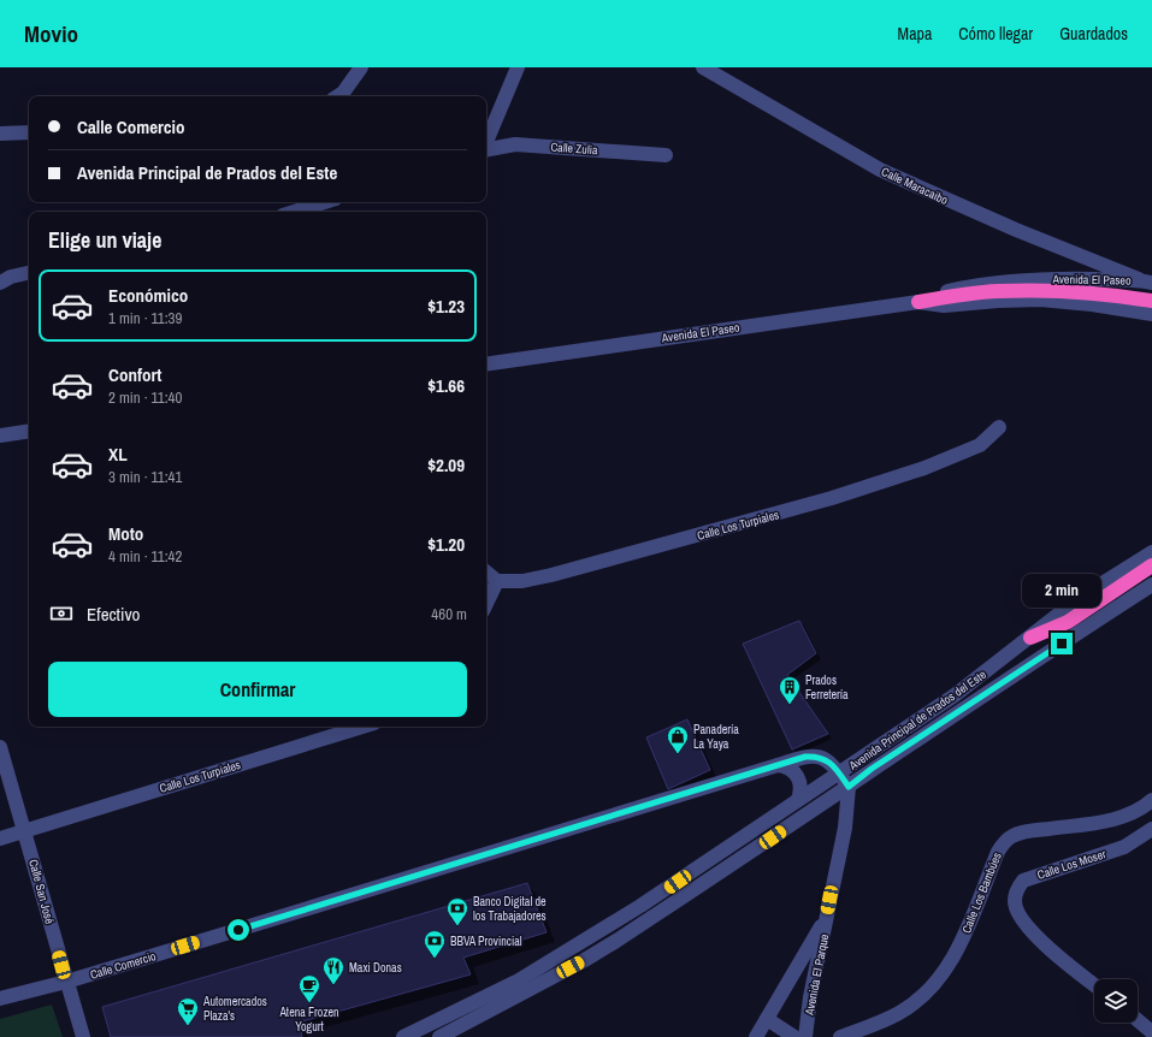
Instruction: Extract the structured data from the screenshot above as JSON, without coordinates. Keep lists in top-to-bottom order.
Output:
{
  "streets": {
    "street": [
      "Calle Zulia",
      "Calle Maracaibo",
      "Avenida El Paseo",
      "Calle Los Turpiales",
      "Avenida Principal de Prados del Este",
      "Calle Los Moser",
      "Calle San José",
      "Calle Los Bambúes",
      "Calle Comercio",
      "Avenida El Parque"
    ]
  },
  "crossings": [
    ["Calle Maracaibo", "Avenida El Paseo"],
    ["Calle Los Turpiales", "Calle San José"],
    ["Avenida Principal de Prados del Este", "Calle Comercio"],
    ["Avenida Principal de Prados del Este", "Avenida El Parque"],
    ["Calle San José", "Calle Comercio"]
  ],
  "places": {
    "building": ["Prados Ferretería"],
    "shop": ["Panadería La Yaya"],
    "bank": ["Banco Digital de los Trabajadores", "BBVA Provincial"],
    "restaurant": ["Maxi Donas"],
    "cafe": ["Atena Frozen Yogurt"],
    "supermarket": ["Automercados Plaza's"]
  },
  "page": {
    "header": "Movio",
    "nav": ["Mapa", "Cómo llegar", "Guardados"],
    "banner": ["Calle Comercio", "Avenida Principal de Prados del Este"],
    "heading": "Elige un viaje",
    "list": [
      {
        "name": "Económico",
        "note": "1 min · 11:39",
        "value": "$1.23"
      },
      {
        "name": "Confort",
        "note": "2 min · 11:40",
        "value": "$1.66"
      },
      {
        "name": "XL",
        "note": "3 min · 11:41",
        "value": "$2.09"
      },
      {
        "name": "Moto",
        "note": "4 min · 11:42",
        "value": "$1.20"
      }
    ],
    "bubble": "2 min",
    "pay": ["Efectivo", "460 m"],
    "buttons": "Confirmar"
  }
}
